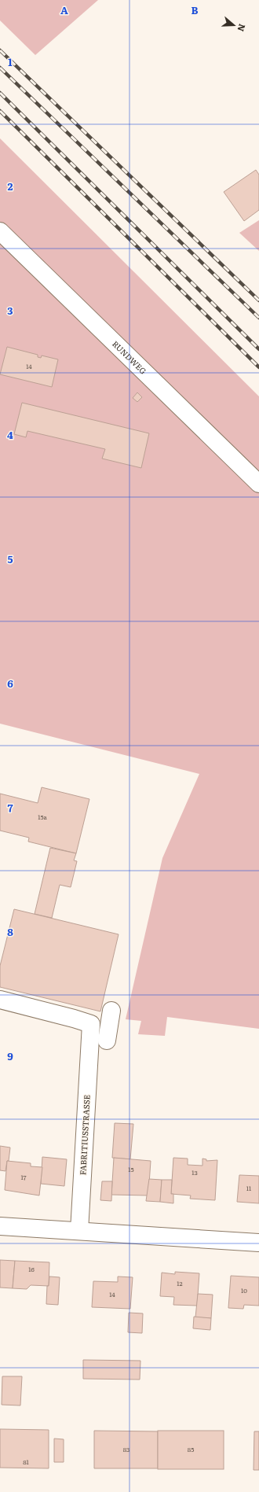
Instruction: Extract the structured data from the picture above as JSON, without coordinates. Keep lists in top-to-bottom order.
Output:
{
  "streets": {
    "street": ["RUNDWEG", "FABRITIUSSTRASSE"]
  },
  "house_numbers": [
    "14",
    "15a",
    "15",
    "13",
    "17",
    "11",
    "16",
    "12",
    "10",
    "14",
    "83",
    "85",
    "81"
  ],
  "north": "right",
  "grid": {
    "columns": ["A", "B"],
    "rows": [
      "1",
      "2",
      "3",
      "4",
      "5",
      "6",
      "7",
      "8",
      "9"
    ]
  }
}
